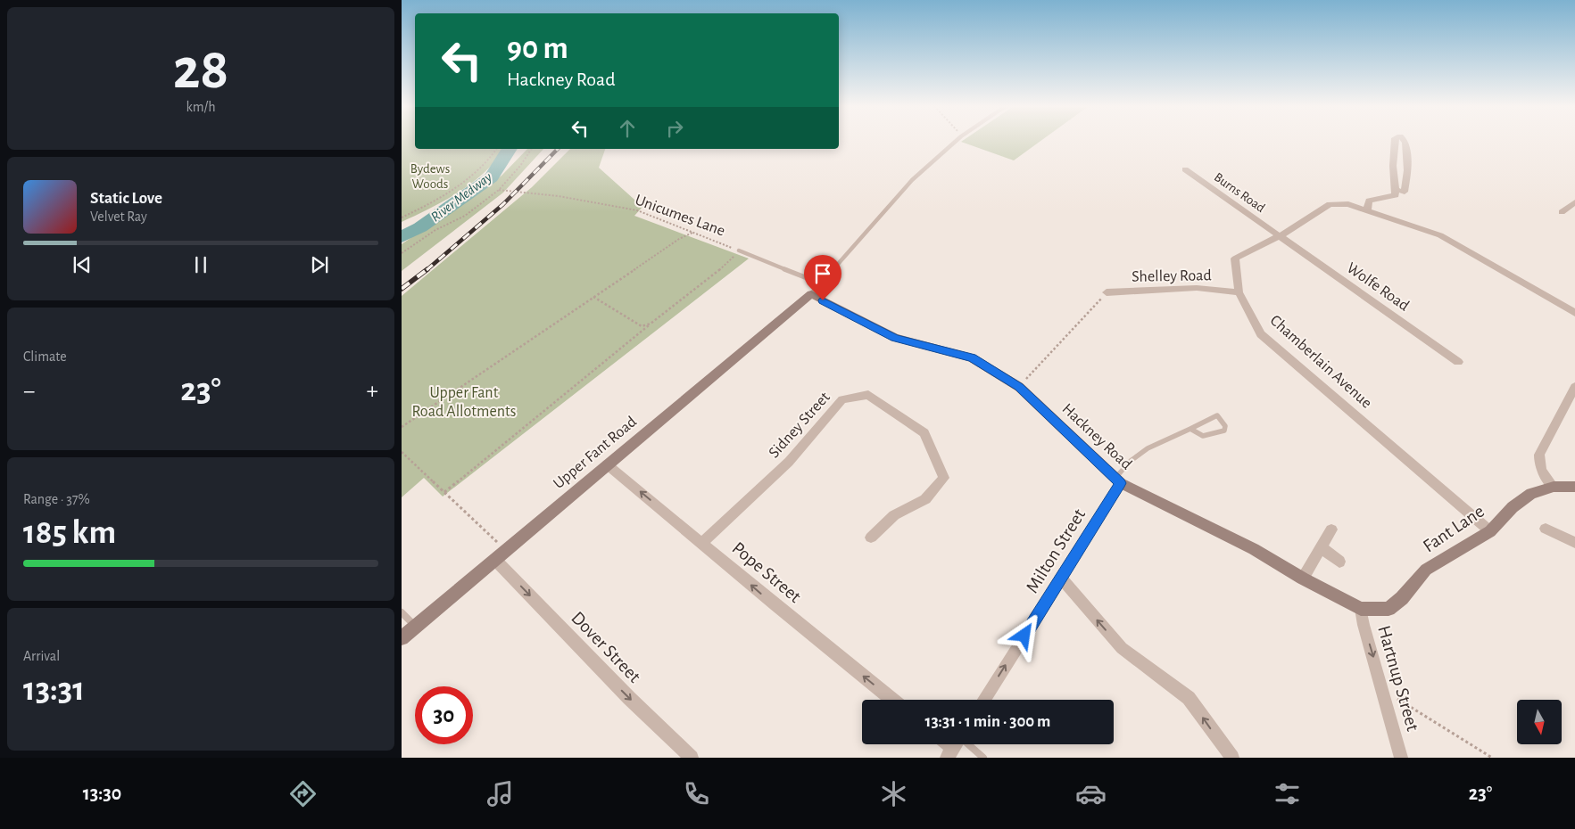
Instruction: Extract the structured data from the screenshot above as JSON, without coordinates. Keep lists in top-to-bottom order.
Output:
{
  "streets": {
    "street": [
      "Burns Road",
      "Shelley Road",
      "Wolfe Road",
      "Chamberlain Avenue",
      "Sidney Street",
      "Hackney Road",
      "Upper Fant Road",
      "Fant Lane",
      "Milton Street",
      "Pope Street",
      "Dover Street",
      "Hartnup Street"
    ],
    "lane": ["Unicumes Lane"]
  },
  "crossings": [
    ["Burns Road", "Wolfe Road"],
    ["Burns Road", "Chamberlain Avenue"],
    ["Shelley Road", "Chamberlain Avenue"],
    ["Wolfe Road", "Chamberlain Avenue"],
    ["Chamberlain Avenue", "Fant Lane"],
    ["Sidney Street", "Pope Street"],
    ["Hackney Road", "Upper Fant Road"],
    ["Hackney Road", "Fant Lane"],
    ["Hackney Road", "Milton Street"],
    ["Hackney Road", "Hartnup Street"],
    ["Upper Fant Road", "Pope Street"],
    ["Upper Fant Road", "Dover Street"],
    ["Fant Lane", "Hartnup Street"]
  ],
  "one_way": [
    "Milton Street",
    "Pope Street",
    "Dover Street",
    "Hartnup Street"
  ],
  "water": ["River Medway"],
  "parks": ["Bydews Woods", "Upper Fant Road Allotments"],
  "north": "bottom",
  "page": {
    "tile": [
      ["28", "km/h"],
      "Climate",
      ["Range · 37%", "185 km"],
      ["Arrival", "13:31"]
    ],
    "turn": ["90 m", "Hackney Road"],
    "song": ["Static Love", "Velvet Ray"],
    "heat": ["−", "23°", "+"],
    "limit": "30",
    "trip": "13:31 · 1 min · 300 m",
    "tabs": ["13:30", "23°"]
  }
}
